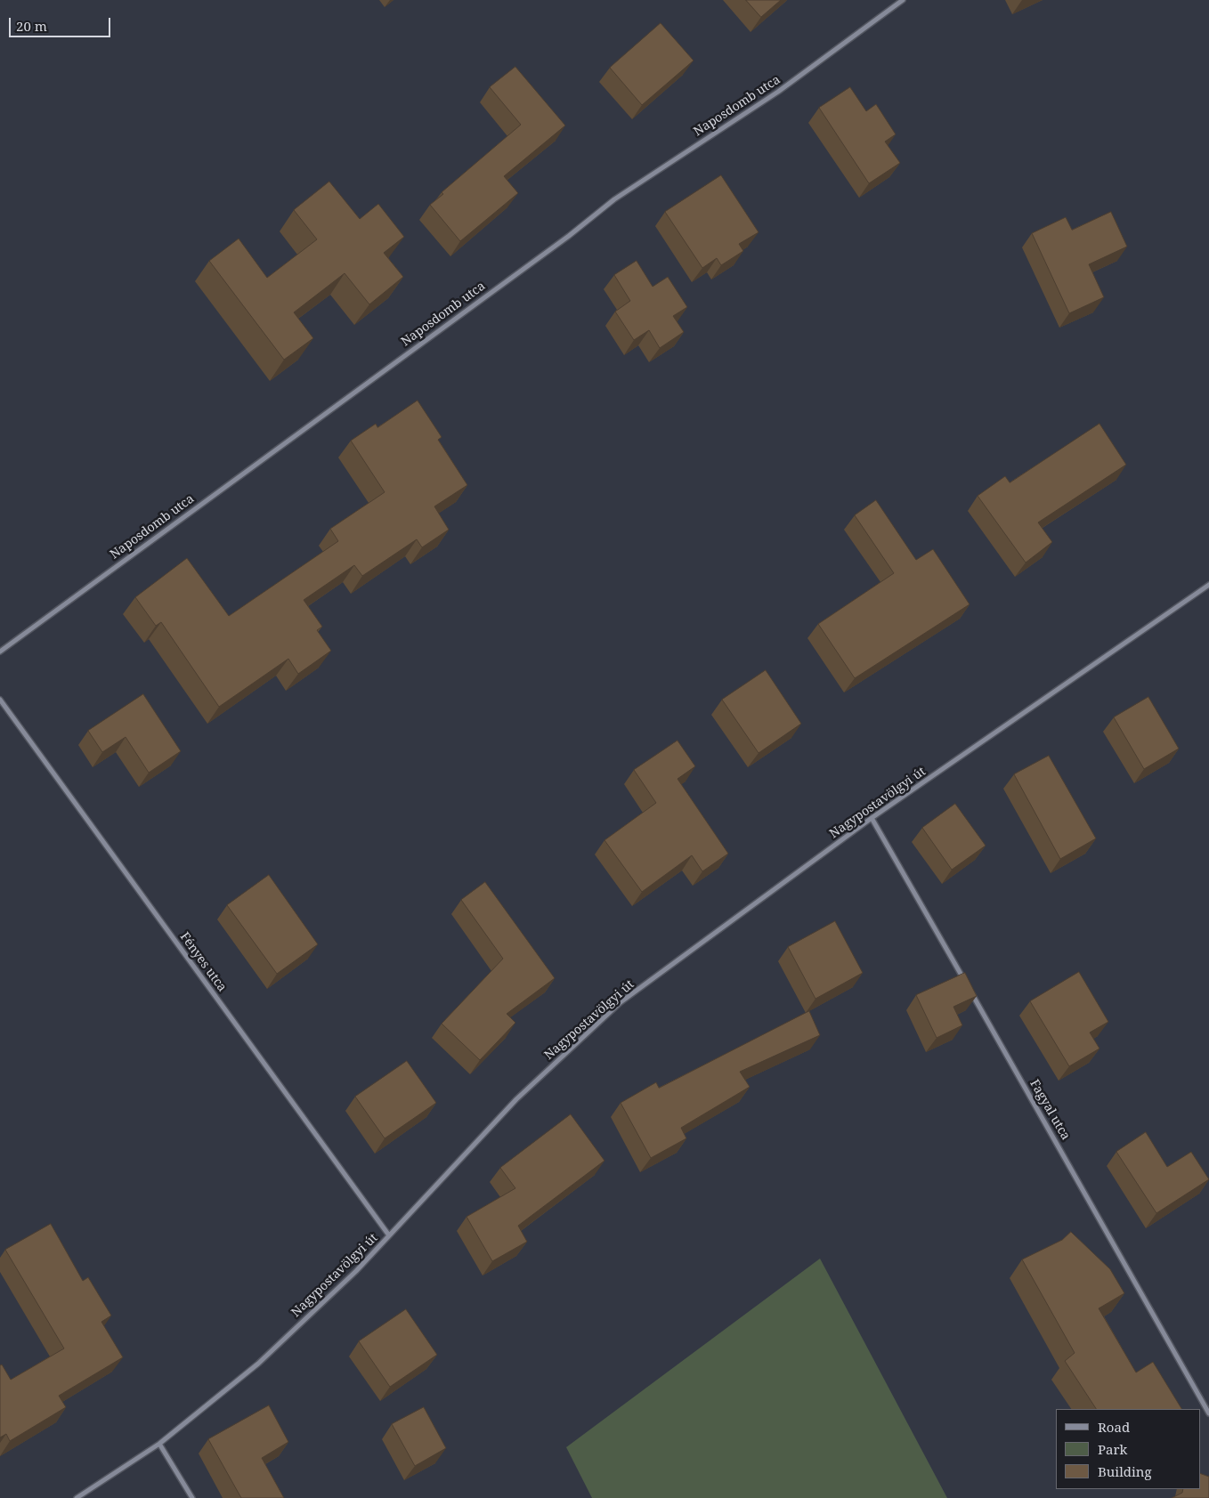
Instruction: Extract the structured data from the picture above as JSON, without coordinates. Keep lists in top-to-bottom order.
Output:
{
  "streets": {
    "street": [
      "Naposdomb utca",
      "Nagypostavölgyi út",
      "Fényes utca",
      "Fagyal utca"
    ]
  },
  "crossings": [
    ["Nagypostavölgyi út", "Fényes utca"],
    ["Nagypostavölgyi út", "Fagyal utca"]
  ],
  "legend": ["Road", "Park", "Building"],
  "scale_bar": "20 m"
}
